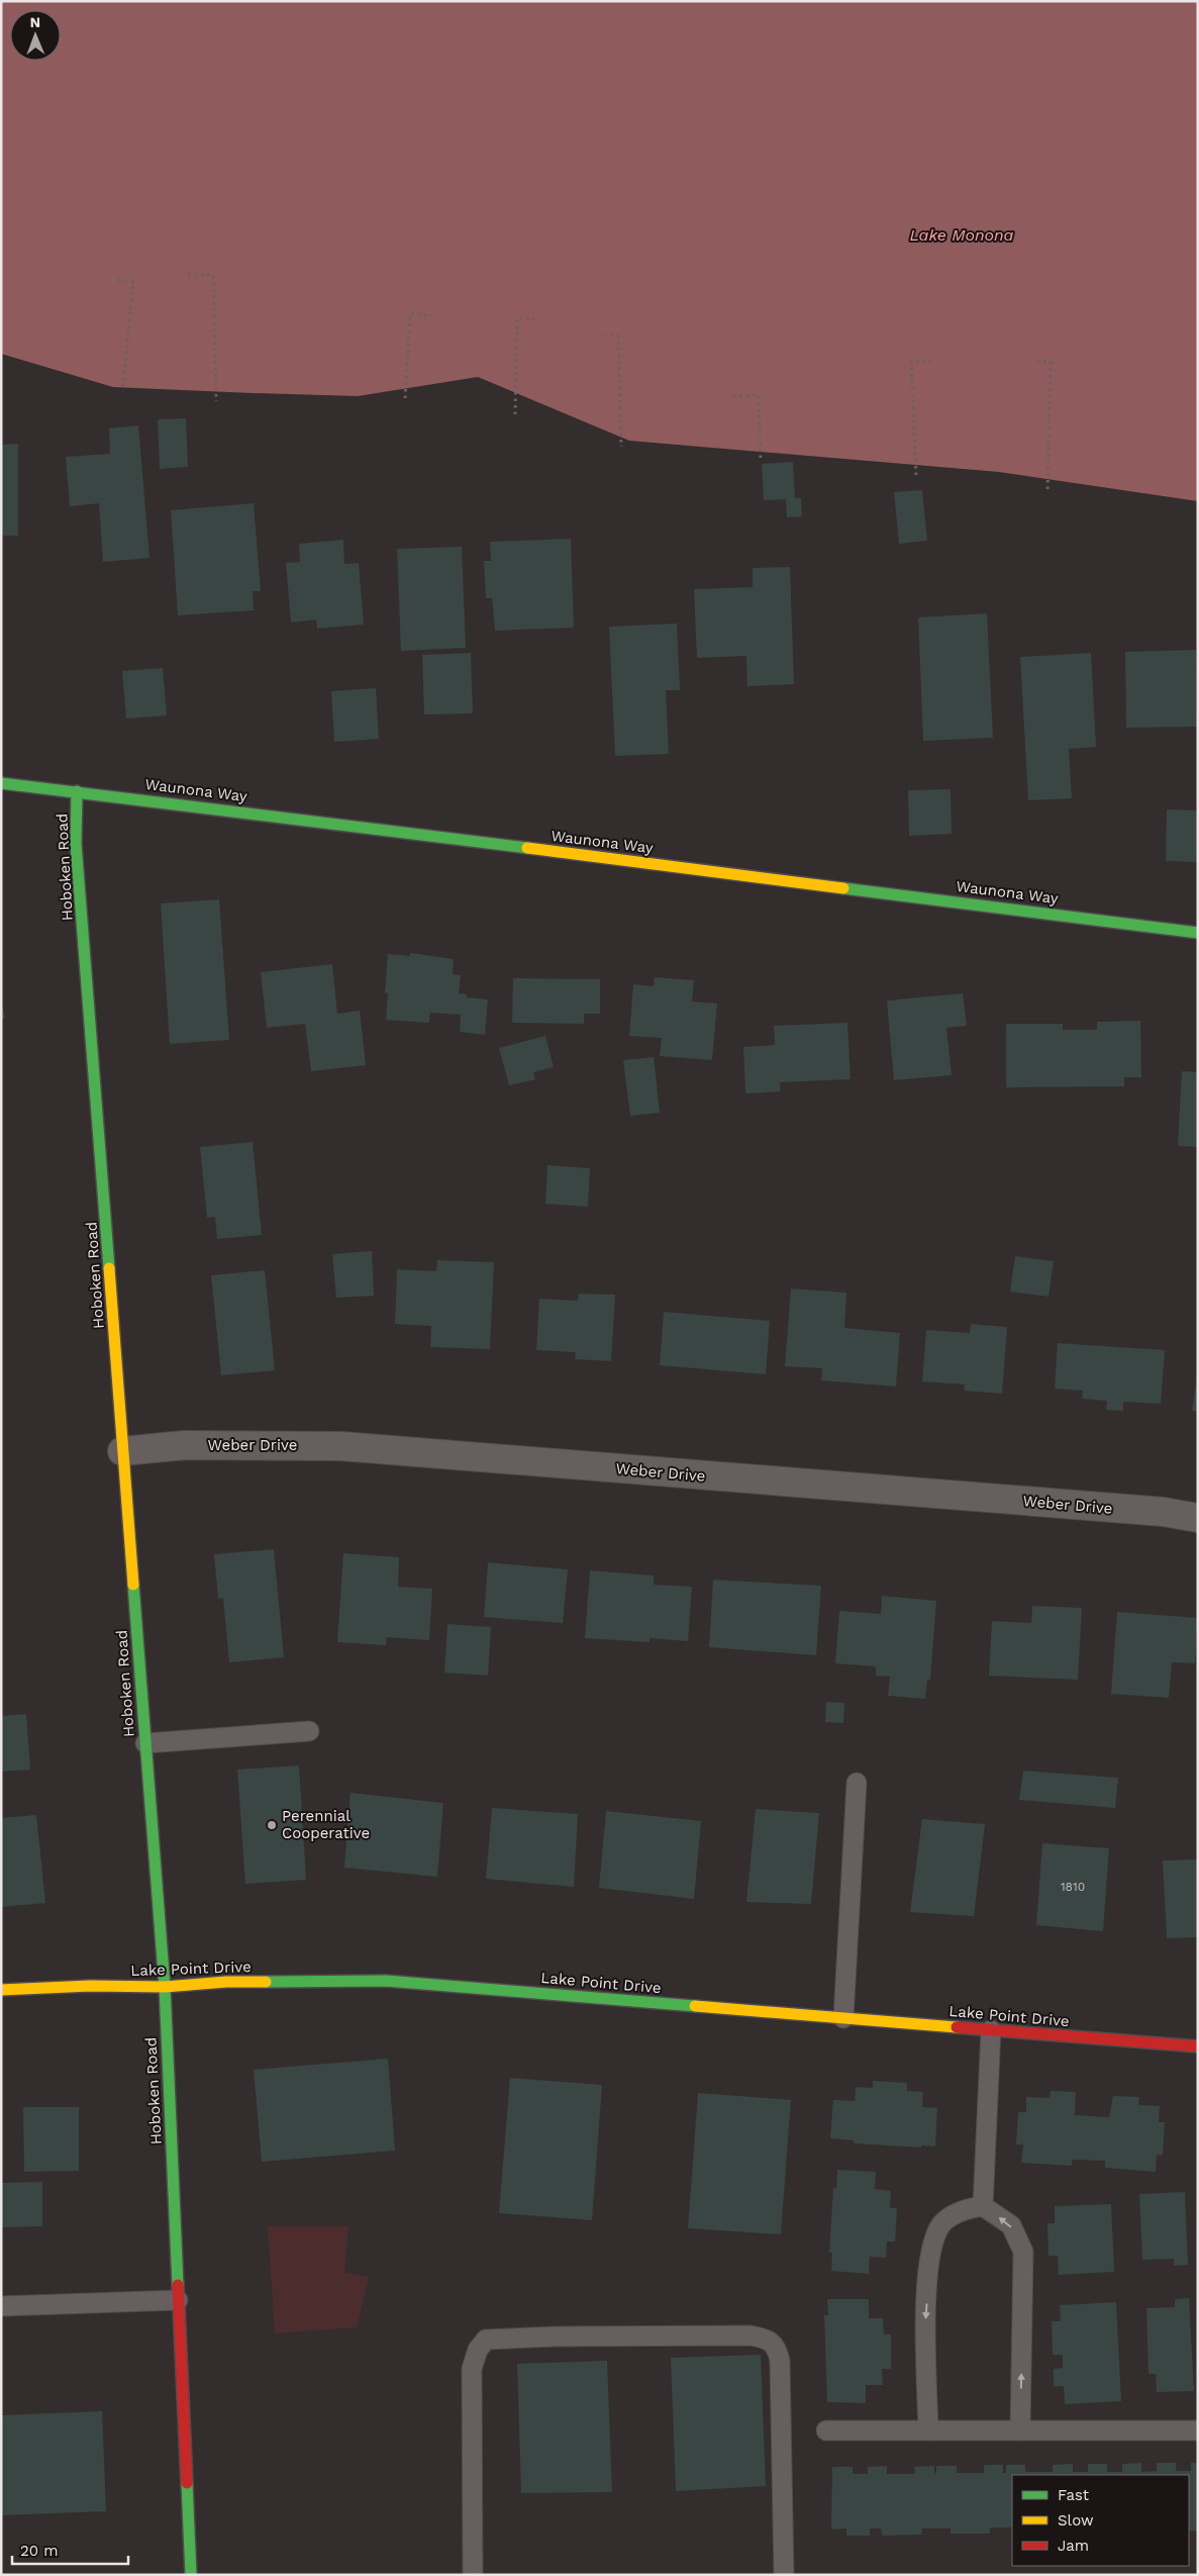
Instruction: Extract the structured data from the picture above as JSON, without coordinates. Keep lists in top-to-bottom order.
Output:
{
  "streets": {
    "street": [
      "Waunona Way",
      "Hoboken Road",
      "Weber Drive",
      "Lake Point Drive"
    ]
  },
  "crossings": [
    ["Waunona Way", "Hoboken Road"],
    ["Hoboken Road", "Weber Drive"],
    ["Hoboken Road", "Lake Point Drive"]
  ],
  "water": ["Lake Monona"],
  "places": ["Perennial Cooperative"],
  "house_numbers": ["1810"],
  "legend": ["Fast", "Slow", "Jam"],
  "scale_bar": "20 m",
  "north": "top"
}
